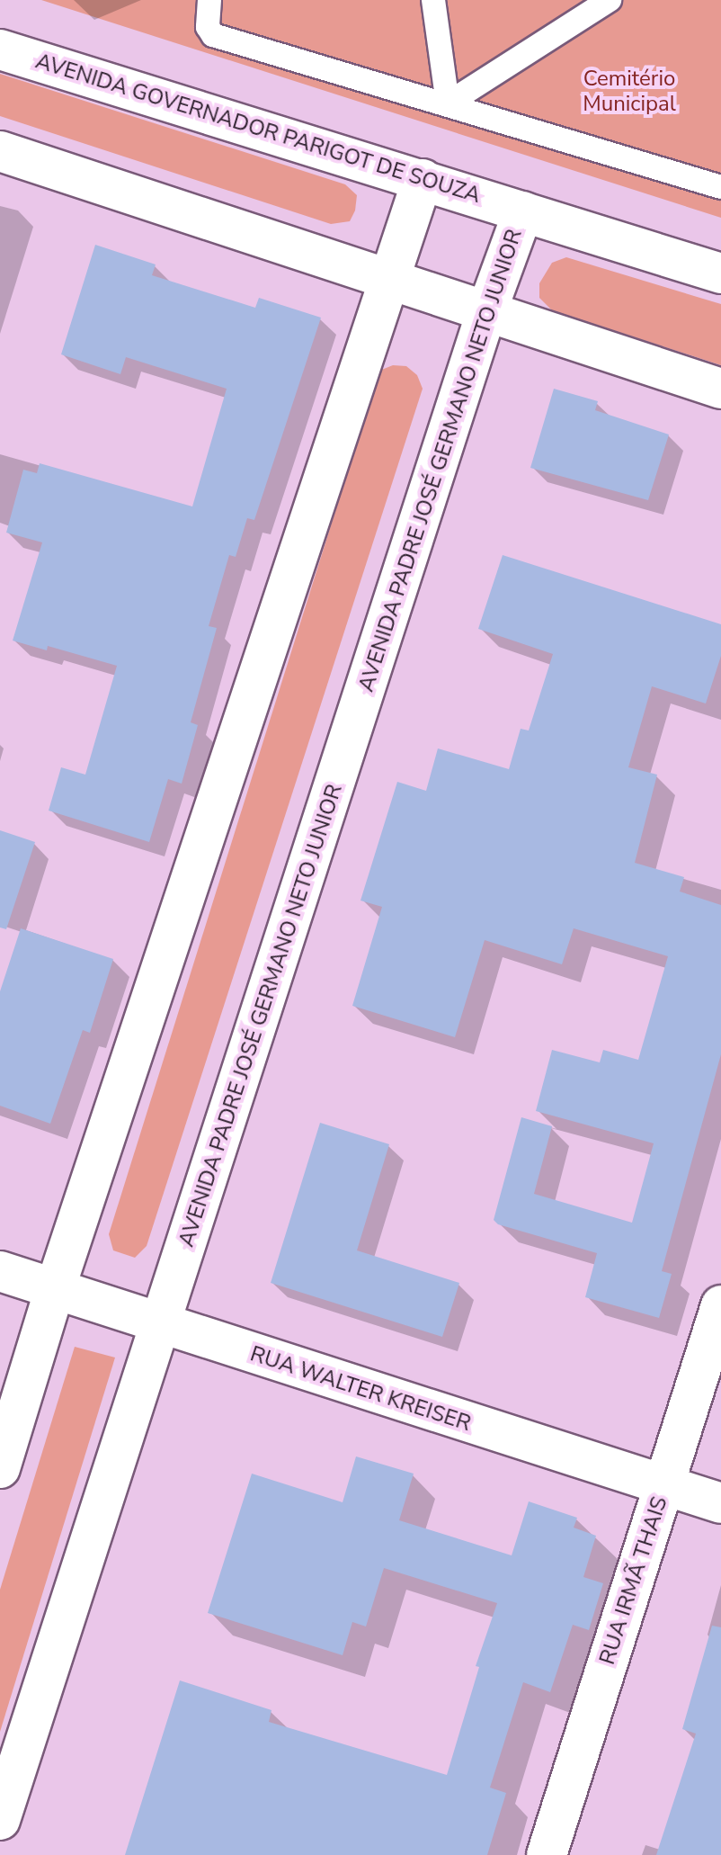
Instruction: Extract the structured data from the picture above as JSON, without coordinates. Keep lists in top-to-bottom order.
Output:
{
  "streets": {
    "street": [
      "AVENIDA GOVERNADOR PARIGOT DE SOUZA",
      "AVENIDA PADRE JOSÉ GERMANO NETO JUNIOR",
      "RUA WALTER KREISER",
      "RUA IRMÃ THAIS"
    ]
  },
  "crossings": [
    ["AVENIDA GOVERNADOR PARIGOT DE SOUZA", "AVENIDA PADRE JOSÉ GERMANO NETO JUNIOR"],
    ["AVENIDA PADRE JOSÉ GERMANO NETO JUNIOR", "RUA WALTER KREISER"],
    ["RUA WALTER KREISER", "RUA IRMÃ THAIS"]
  ],
  "parks": ["Cemitério Municipal"]
}
